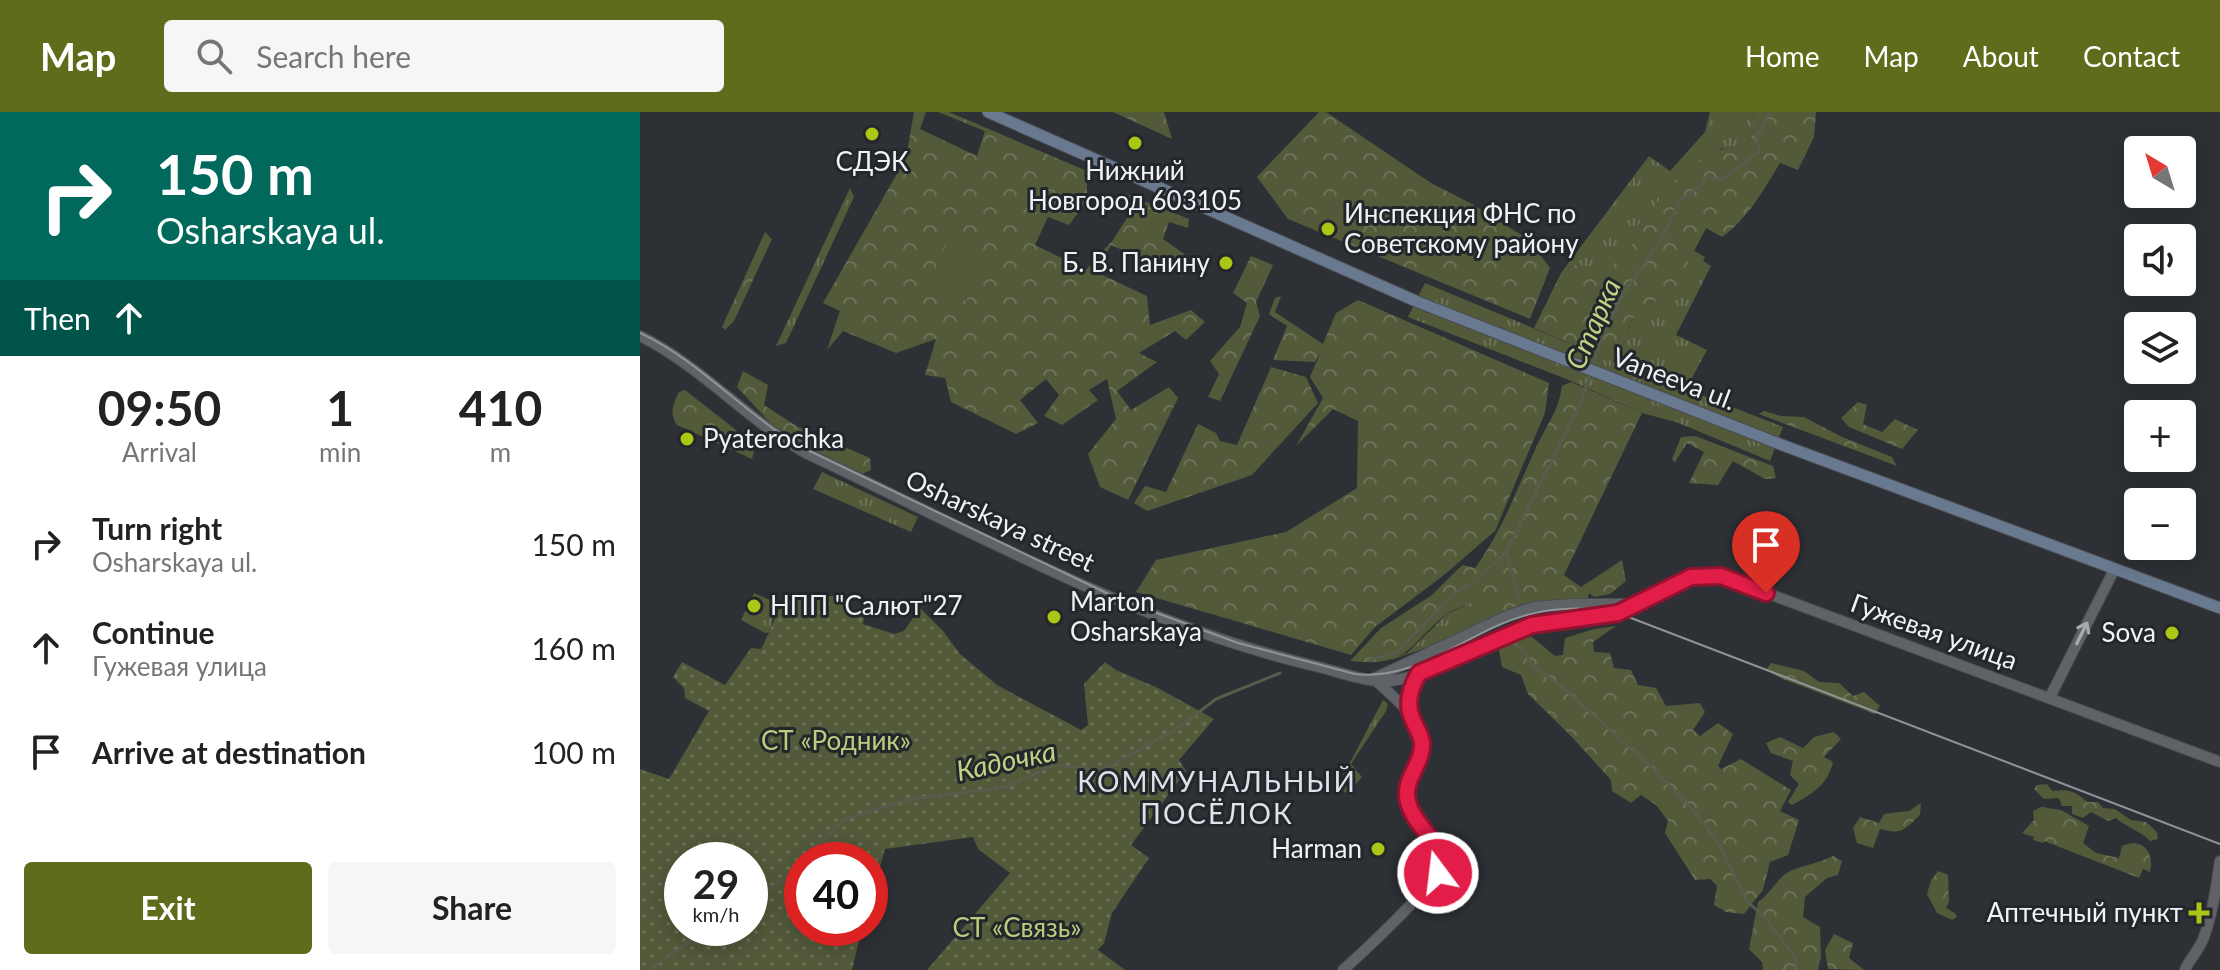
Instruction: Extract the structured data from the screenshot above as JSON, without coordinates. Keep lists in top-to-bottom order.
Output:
{
  "streets": {
    "main road": ["Vaneeva ul."],
    "street": ["Osharskaya street", "Гужевая улица"]
  },
  "crossings": [
    ["Osharskaya street", "Гужевая улица"]
  ],
  "districts": ["КОММУНАЛЬНЫЙ ПОСЁЛОК"],
  "water": ["Старка", "Кадочка"],
  "parks": ["СТ «Родник»", "СТ «Связь»"],
  "places": {
    "other": [
      "СДЭК",
      "Нижний Новгород 603105",
      "Инспекция ФНС по Советскому району",
      "Б. В. Панину",
      "Pyaterochka",
      "НПП \"Салют\"27",
      "Marton Osharskaya",
      "Sova",
      "Harman"
    ],
    "health": ["Аптечный пункт"]
  },
  "north": "top left",
  "page": {
    "header": "Map",
    "search": "Search here",
    "nav": [
      "Home",
      "Map",
      "About",
      "Contact"
    ],
    "turn": ["150 m", "Osharskaya ul."],
    "map_buttons": ["+", "−"],
    "then": "Then",
    "eta": [
      "09:50",
      "Arrival",
      "1",
      "min",
      "410",
      "m"
    ],
    "list": [
      {
        "name": "Turn right",
        "note": "Osharskaya ul.",
        "value": "150 m"
      },
      {
        "name": "Continue",
        "note": "Гужевая улица",
        "value": "160 m"
      },
      {
        "name": "Arrive at destination",
        "value": "100 m"
      }
    ],
    "speed": "29 km/h",
    "limit": "40",
    "buttons": ["Exit", "Share"]
  }
}
